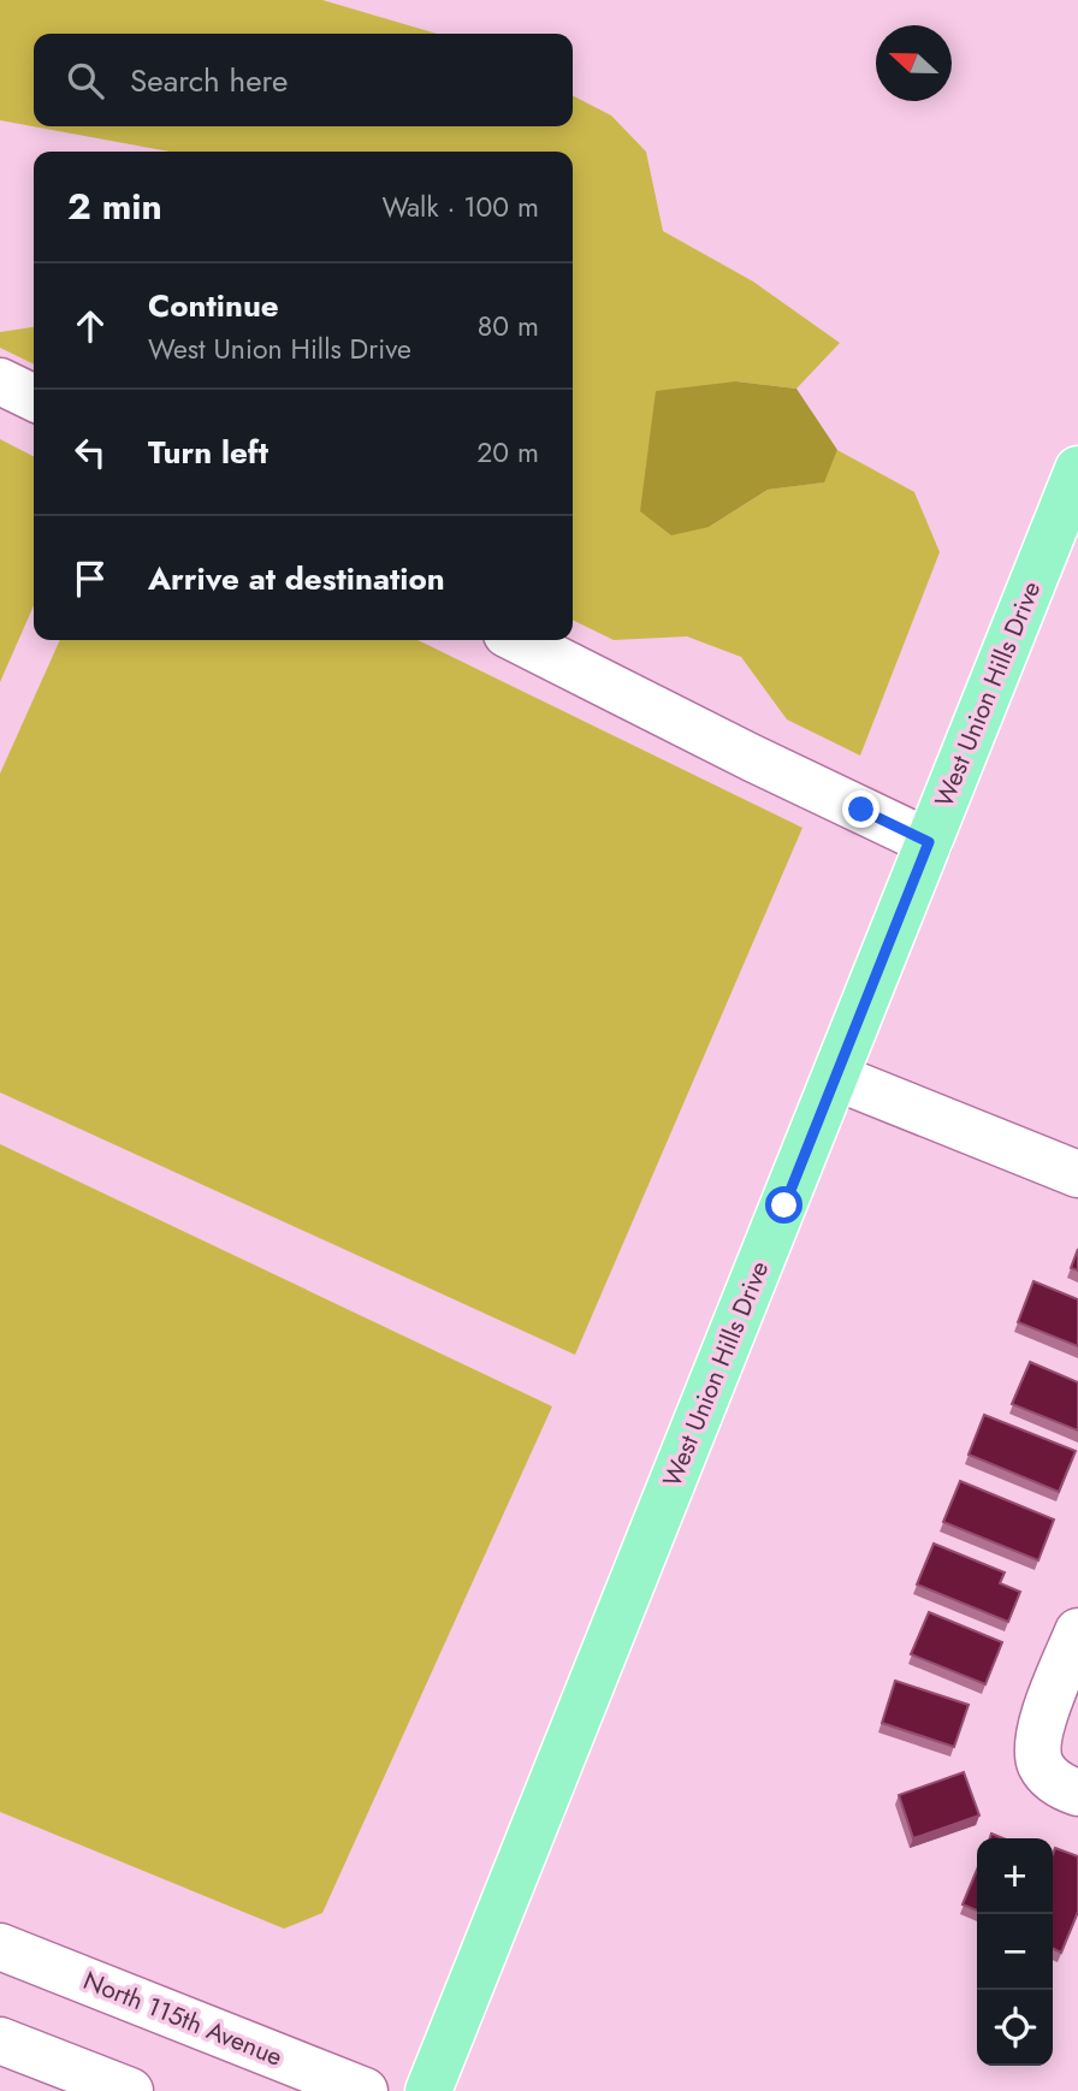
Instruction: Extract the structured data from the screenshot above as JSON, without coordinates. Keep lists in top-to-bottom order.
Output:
{
  "streets": {
    "main road": ["West Union Hills Drive"],
    "street": ["North 115th Avenue"]
  },
  "north": "left",
  "page": {
    "search": "Search here",
    "heading": ["2 min", "Walk · 100 m"],
    "list": [
      ["Continue", "West Union Hills Drive", "80 m"],
      ["Turn left", "20 m"],
      "Arrive at destination"
    ],
    "map_buttons": ["+", "−"]
  }
}
